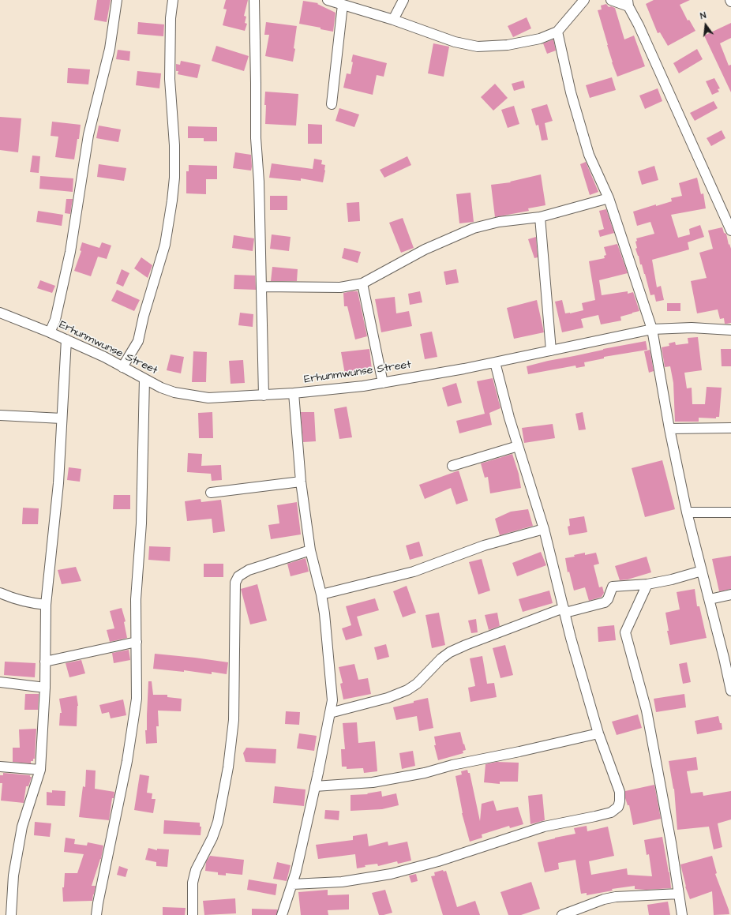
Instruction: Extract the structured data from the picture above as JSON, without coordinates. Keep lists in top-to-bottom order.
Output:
{
  "streets": {
    "street": ["Erhunmwunse Street"]
  },
  "north": "top"
}
